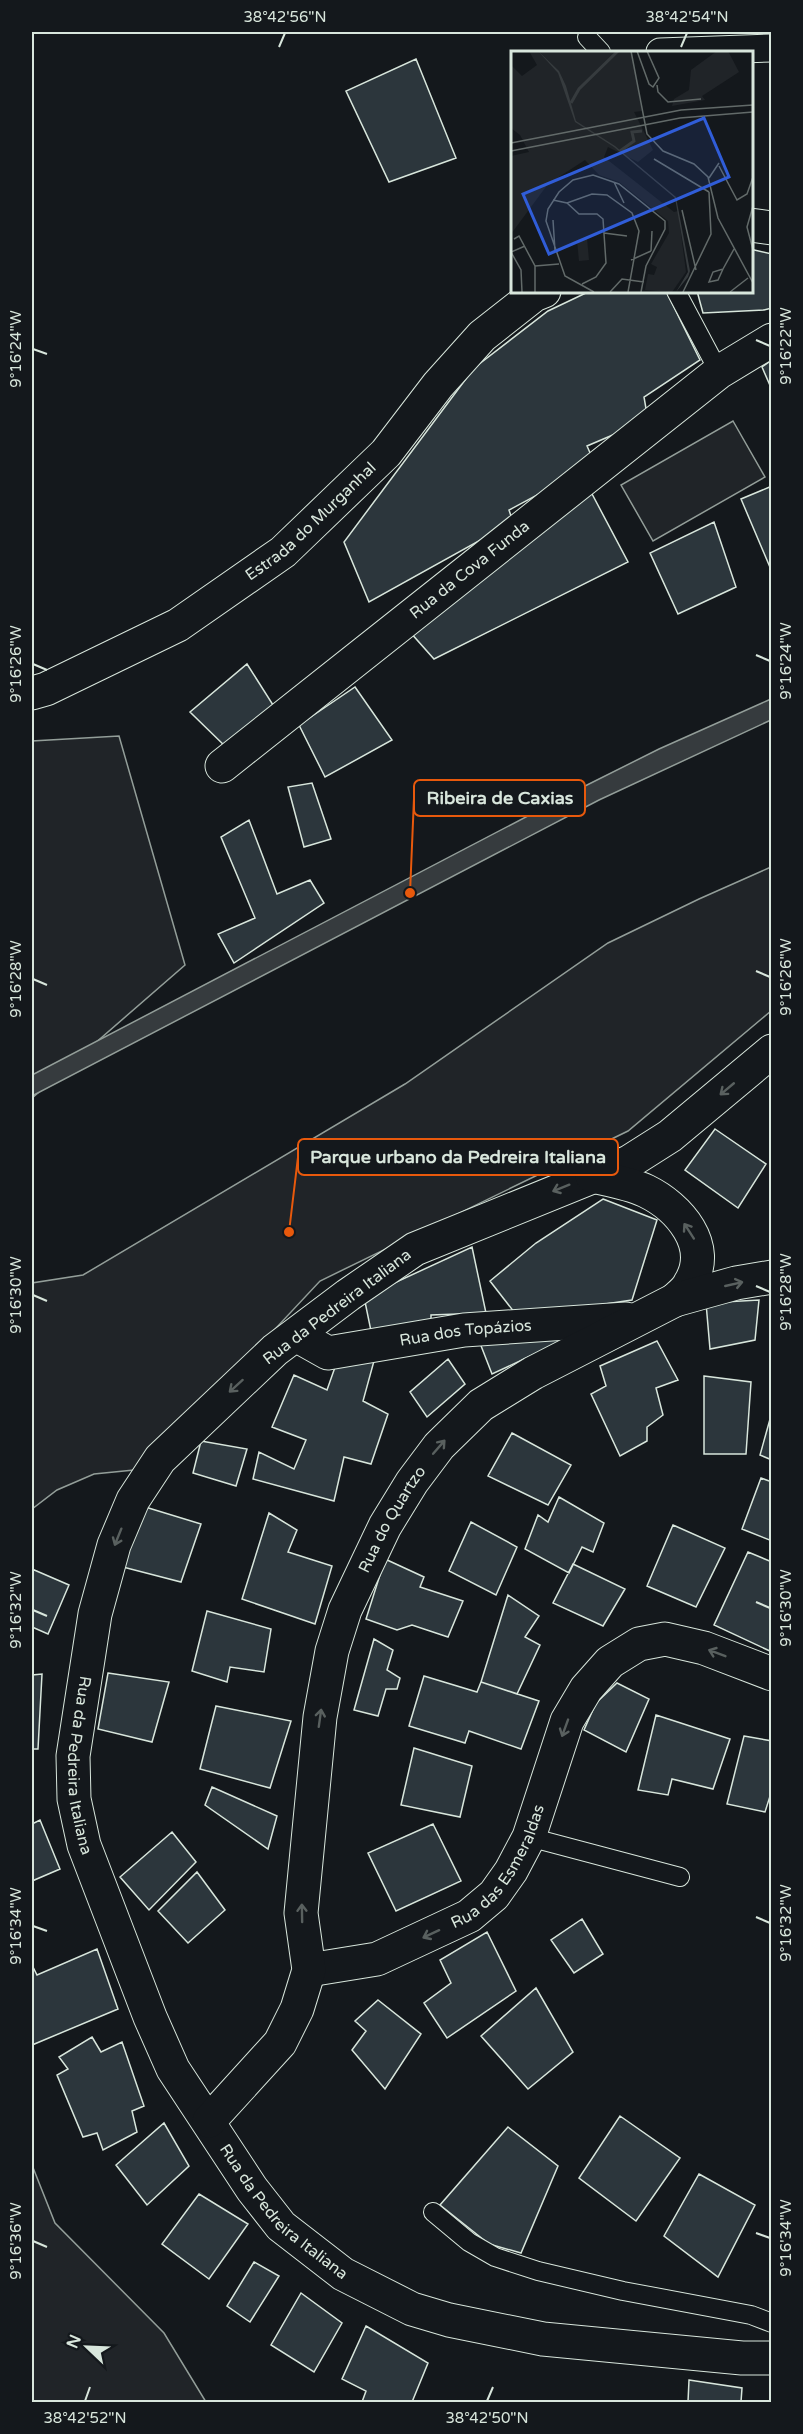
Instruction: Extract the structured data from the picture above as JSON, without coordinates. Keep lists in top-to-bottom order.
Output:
{
  "streets": {
    "street": [
      "Estrada do Murganhal",
      "Rua da Cova Funda",
      "Rua da Pedreira Italiana",
      "Rua dos Topázios",
      "Rua do Quartzo",
      "Rua das Esmeraldas"
    ]
  },
  "crossings": [
    ["Rua da Pedreira Italiana", "Rua dos Topázios"],
    ["Rua dos Topázios", "Rua do Quartzo"],
    ["Rua do Quartzo", "Rua das Esmeraldas"]
  ],
  "one_way": ["Rua da Pedreira Italiana", "Rua do Quartzo", "Rua das Esmeraldas"],
  "places": ["Ribeira de Caxias", "Parque urbano da Pedreira Italiana"],
  "north": "top left",
  "coordinates": [
    "38°42'56\"N",
    "38°42'54\"N",
    "9°16'22\"W",
    "9°16'24\"W",
    "9°16'26\"W",
    "9°16'28\"W",
    "9°16'30\"W",
    "9°16'32\"W",
    "9°16'34\"W",
    "9°16'36\"W",
    "38°42'52\"N",
    "38°42'50\"N"
  ]
}
